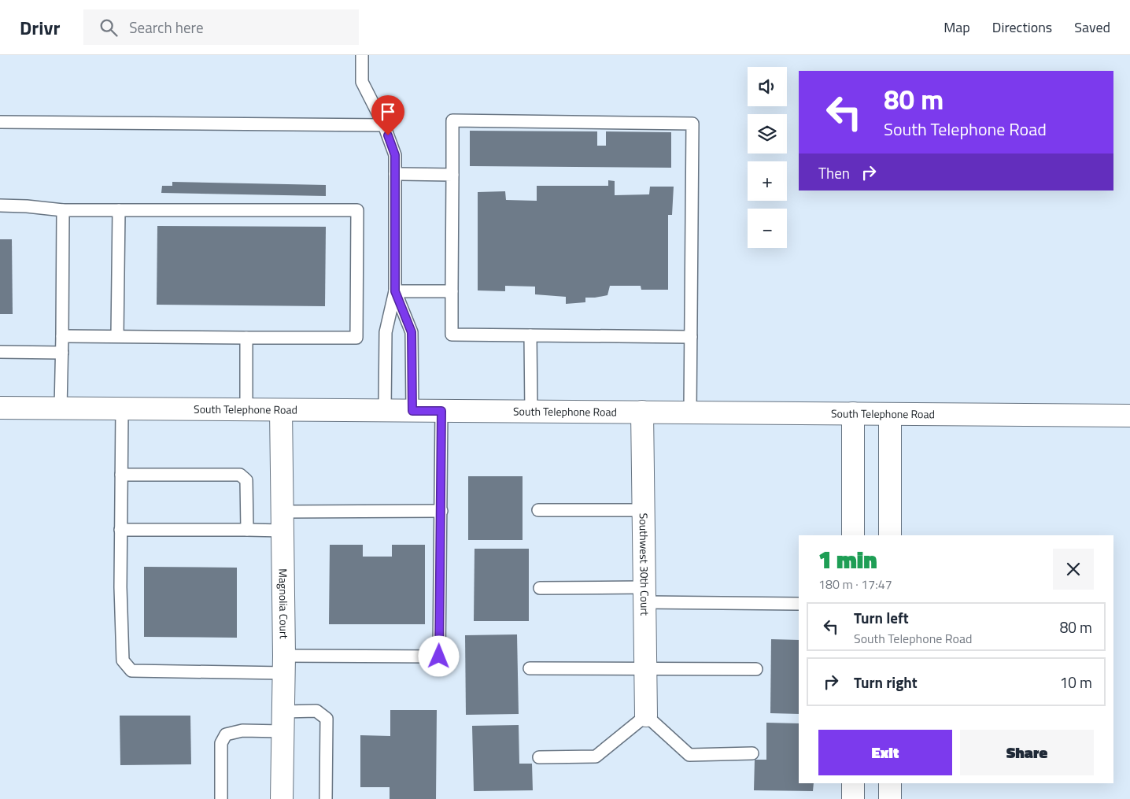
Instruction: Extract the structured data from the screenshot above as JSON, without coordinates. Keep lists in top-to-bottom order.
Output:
{
  "streets": {
    "main road": ["South Telephone Road", "Southwest 30th Court", "Magnolia Court"]
  },
  "crossings": [
    ["South Telephone Road", "Southwest 30th Court"],
    ["South Telephone Road", "Magnolia Court"]
  ],
  "page": {
    "header": "Drivr",
    "search": "Search here",
    "nav": ["Map", "Directions", "Saved"],
    "map_buttons": ["+", "−"],
    "turn": ["80 m", "South Telephone Road"],
    "then": "Then",
    "heading": ["1 min", "180 m · 17:47"],
    "list": [
      {
        "name": "Turn left",
        "note": "South Telephone Road",
        "value": "80 m"
      },
      {
        "name": "Turn right",
        "value": "10 m"
      }
    ],
    "buttons": ["Exit", "Share"]
  }
}
